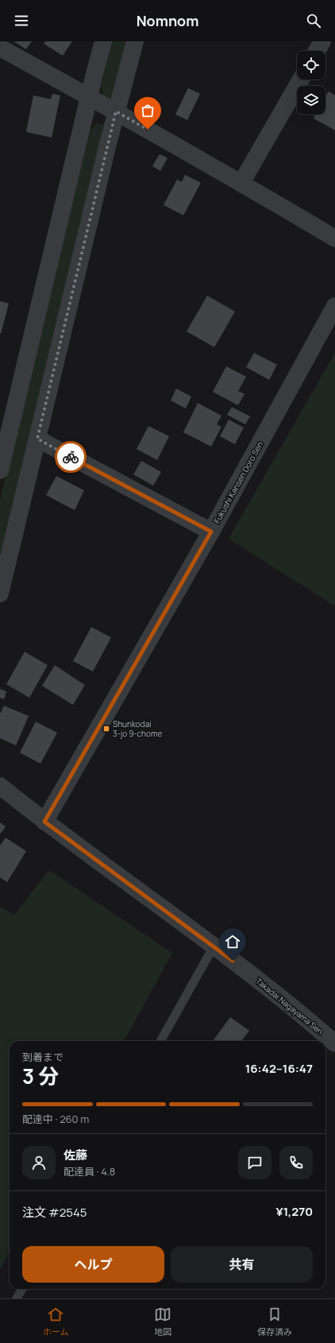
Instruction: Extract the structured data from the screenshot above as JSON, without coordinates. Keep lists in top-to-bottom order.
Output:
{
  "streets": {
    "street": ["Fukushi Kansen Doro Sen", "Takadai Nagayama Sen"]
  },
  "crossings": [
    ["Fukushi Kansen Doro Sen", "Takadai Nagayama Sen"]
  ],
  "places": {
    "transit": ["Shunkodai 3-jo 9-chome"]
  },
  "page": {
    "header": "Nomnom",
    "heading": ["3 分", "到着まで", "16:42–16:47"],
    "panel": [
      "佐藤",
      "配達員 · 4.8",
      "注文 #2545",
      "¥1,270"
    ],
    "bar": "配達中 · 260 m",
    "buttons": ["ヘルプ", "共有"],
    "tabs": ["ホーム", "地図", "保存済み"]
  }
}
